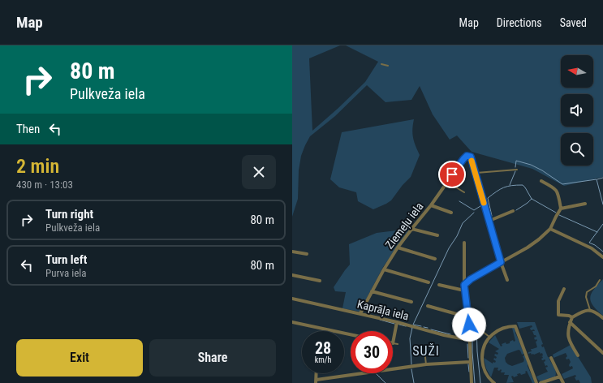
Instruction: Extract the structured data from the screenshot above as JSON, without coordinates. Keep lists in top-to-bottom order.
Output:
{
  "streets": {
    "street": ["Ziemeļu iela", "Kaprāļa iela"]
  },
  "crossings": [
    ["Ziemeļu iela", "Kaprāļa iela"]
  ],
  "districts": ["SUŽI"],
  "north": "left",
  "page": {
    "header": "Map",
    "nav": ["Map", "Directions", "Saved"],
    "turn": ["80 m", "Pulkveža iela"],
    "then": "Then",
    "heading": ["2 min", "430 m · 13:03"],
    "list": [
      {
        "name": "Turn right",
        "note": "Pulkveža iela",
        "value": "80 m"
      },
      {
        "name": "Turn left",
        "note": "Purva iela",
        "value": "80 m"
      }
    ],
    "speed": "28 km/h",
    "limit": "30",
    "buttons": ["Exit", "Share"]
  }
}
